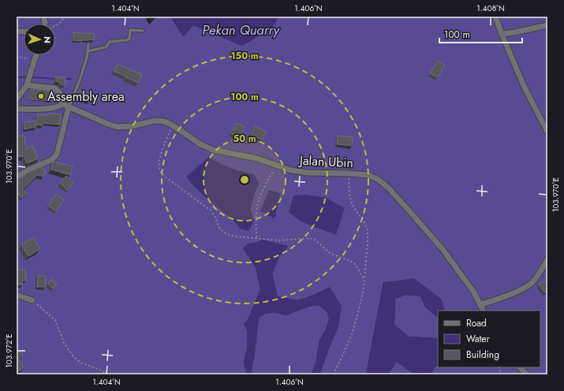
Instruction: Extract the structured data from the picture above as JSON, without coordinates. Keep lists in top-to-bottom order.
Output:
{
  "streets": {
    "street": ["Jalan Ubin"]
  },
  "water": ["Pekan Quarry"],
  "places": ["Assembly area"],
  "legend": ["Road", "Water", "Building"],
  "scale_bar": "100 m",
  "north": "right",
  "coordinates": [
    "1.404°N",
    "1.406°N",
    "1.408°N",
    "103.970°E",
    "103.972°E"
  ],
  "rings": ["150 m", "100 m", "50 m"]
}
